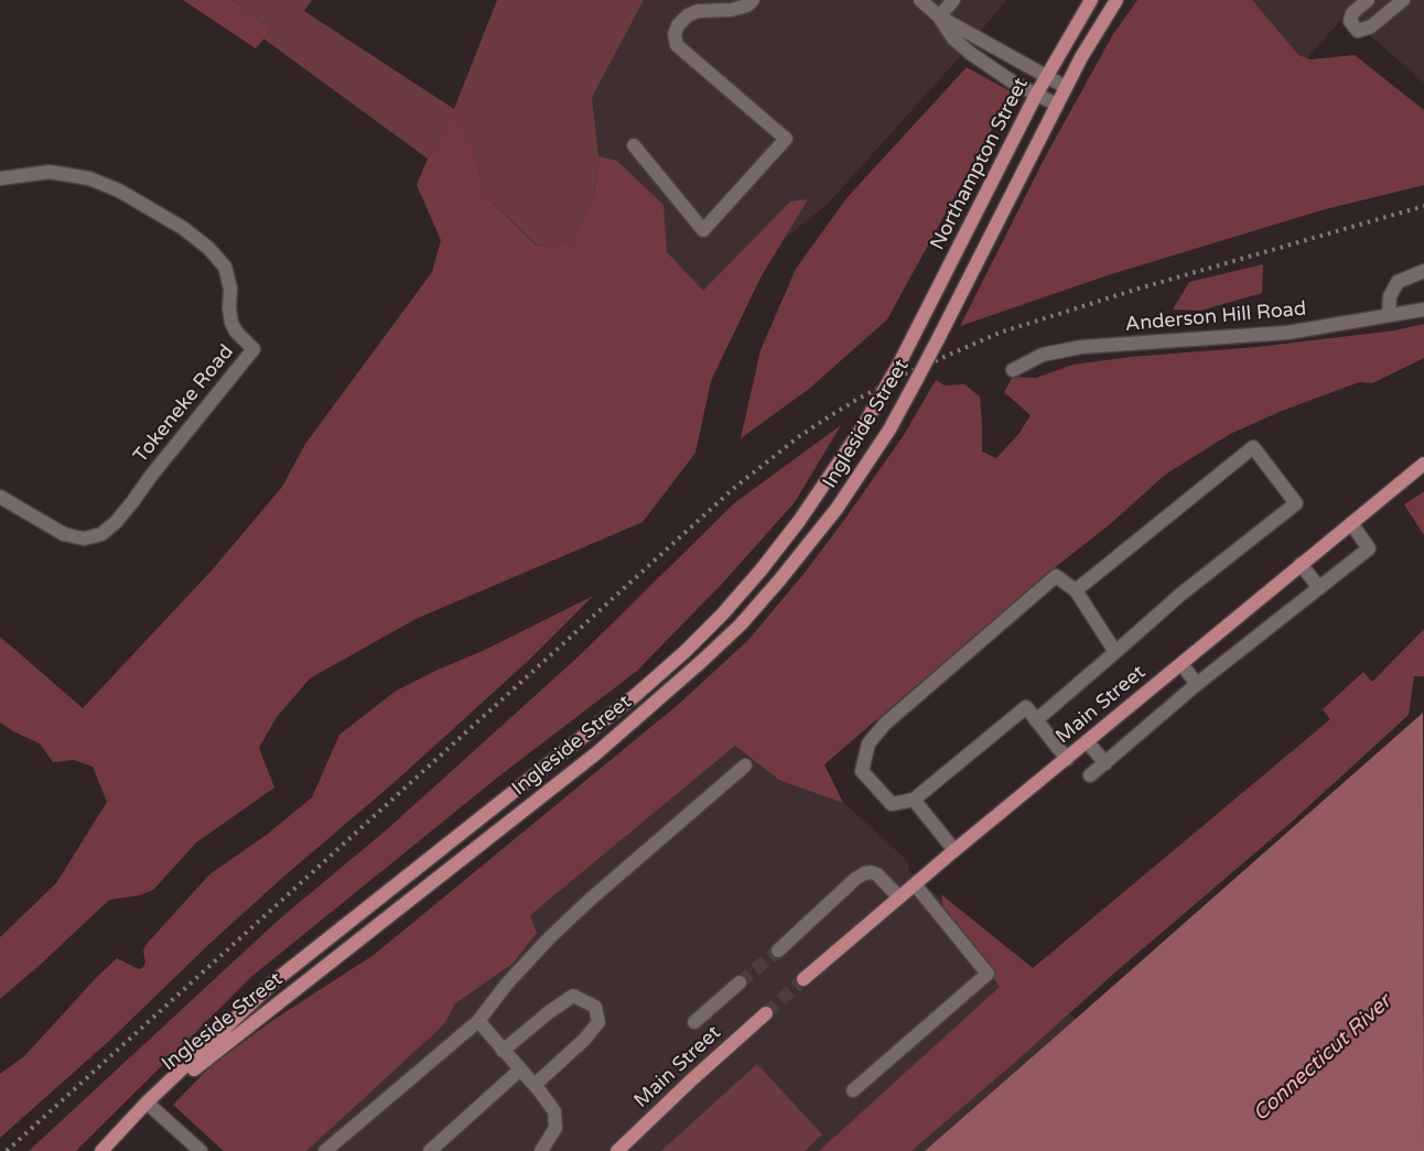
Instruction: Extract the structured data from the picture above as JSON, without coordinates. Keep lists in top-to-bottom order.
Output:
{
  "streets": {
    "main road": ["Northampton Street", "Ingleside Street", "Main Street"],
    "street": ["Anderson Hill Road", "Tokeneke Road"]
  },
  "crossings": [
    ["Northampton Street", "Ingleside Street"]
  ],
  "water": ["Connecticut River"]
}
